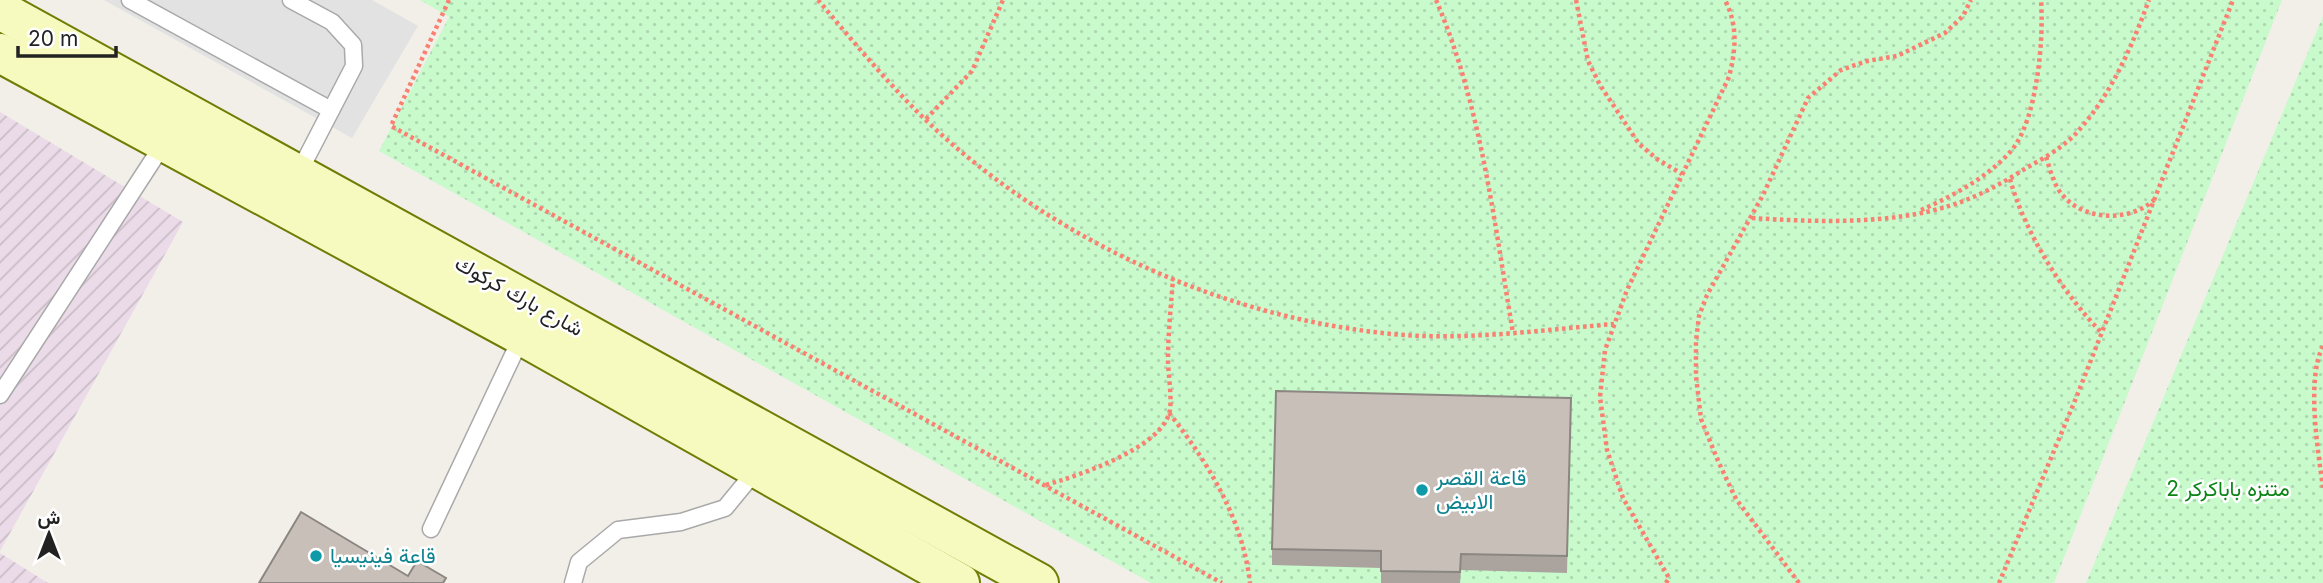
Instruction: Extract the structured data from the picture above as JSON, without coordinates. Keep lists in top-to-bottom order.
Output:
{
  "streets": {
    "main road": ["شارع بارك كركوك"]
  },
  "parks": ["متنزه باباكركر 2"],
  "places": ["قاعة القصر الابيض", "قاعة فينيسيا"],
  "scale_bar": "20 m",
  "north": "top"
}
